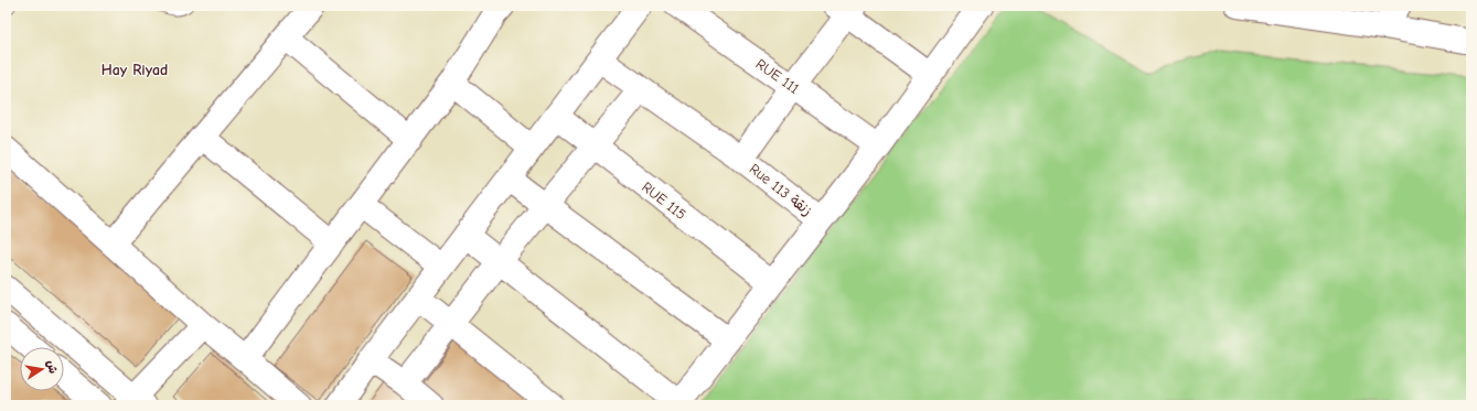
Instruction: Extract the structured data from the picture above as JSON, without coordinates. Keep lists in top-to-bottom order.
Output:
{
  "streets": {
    "street": ["RUE 111", "Rue 113 زنقة", "RUE 115"]
  },
  "districts": ["Hay Riyad"],
  "north": "right"
}
